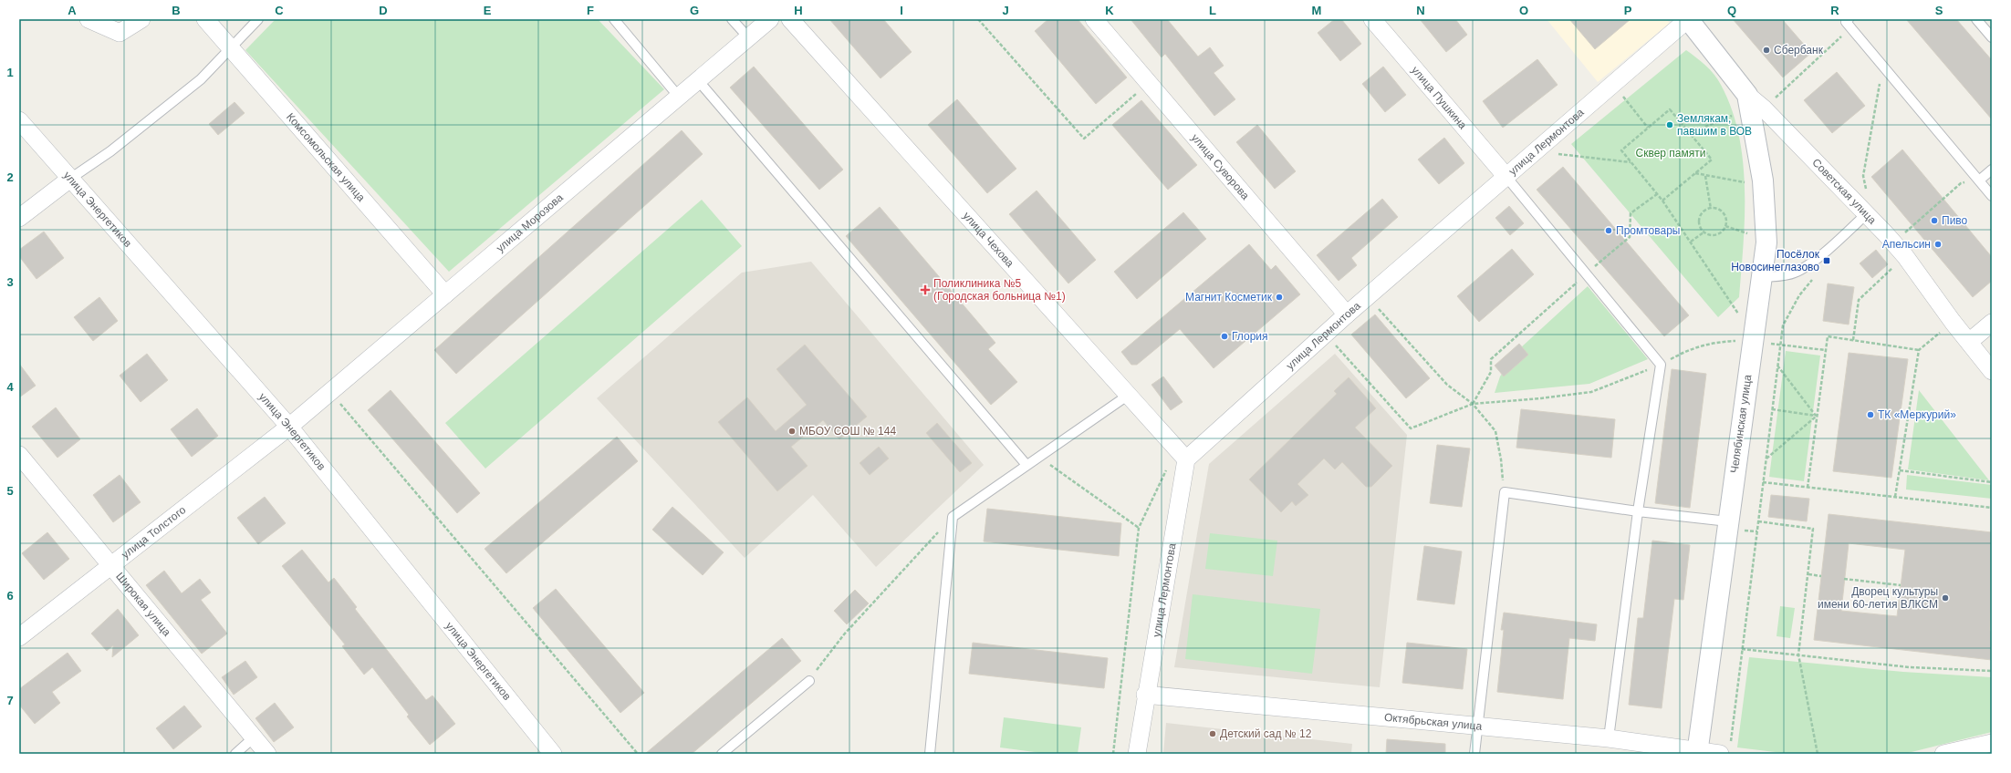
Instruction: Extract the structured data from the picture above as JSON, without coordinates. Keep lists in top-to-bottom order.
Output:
{
  "streets": {
    "street": [
      "улица Пушкина",
      "улица Лермонтова",
      "Комсомольская улица",
      "улица Суворова",
      "Советская улица",
      "улица Энергетиков",
      "улица Морозова",
      "улица Чехова",
      "Челябинская улица",
      "улица Толстого",
      "Широкая улица",
      "Октябрьская улица"
    ]
  },
  "crossings": [
    ["улица Пушкина", "улица Лермонтова"],
    ["улица Лермонтова", "улица Суворова"],
    ["улица Лермонтова", "Советская улица"],
    ["улица Лермонтова", "улица Чехова"],
    ["улица Лермонтова", "Октябрьская улица"],
    ["Комсомольская улица", "улица Морозова"],
    ["Советская улица", "Челябинская улица"],
    ["улица Энергетиков", "улица Морозова"],
    ["улица Энергетиков", "улица Толстого"],
    ["улица Морозова", "улица Толстого"],
    ["Челябинская улица", "Октябрьская улица"],
    ["улица Толстого", "Широкая улица"]
  ],
  "parks": ["Сквер памяти"],
  "places": {
    "other": [
      "Сбербанк",
      "Землякам, павшим в ВОВ",
      "Пиво",
      "Промтовары",
      "Апельсин",
      "Магнит Косметик",
      "Глория",
      "ТК «Меркурий»",
      "МБОУ СОШ № 144",
      "Дворец культуры имени 60-летия ВЛКСМ",
      "Детский сад № 12"
    ],
    "transit": ["Посёлок Новосинеглазово"],
    "health": ["Поликлиника №5 (Городская больница №1)"]
  },
  "grid": {
    "columns": [
      "A",
      "B",
      "C",
      "D",
      "E",
      "F",
      "G",
      "H",
      "I",
      "J",
      "K",
      "L",
      "M",
      "N",
      "O",
      "P",
      "Q",
      "R",
      "S"
    ],
    "rows": [
      "1",
      "2",
      "3",
      "4",
      "5",
      "6",
      "7"
    ]
  }
}
